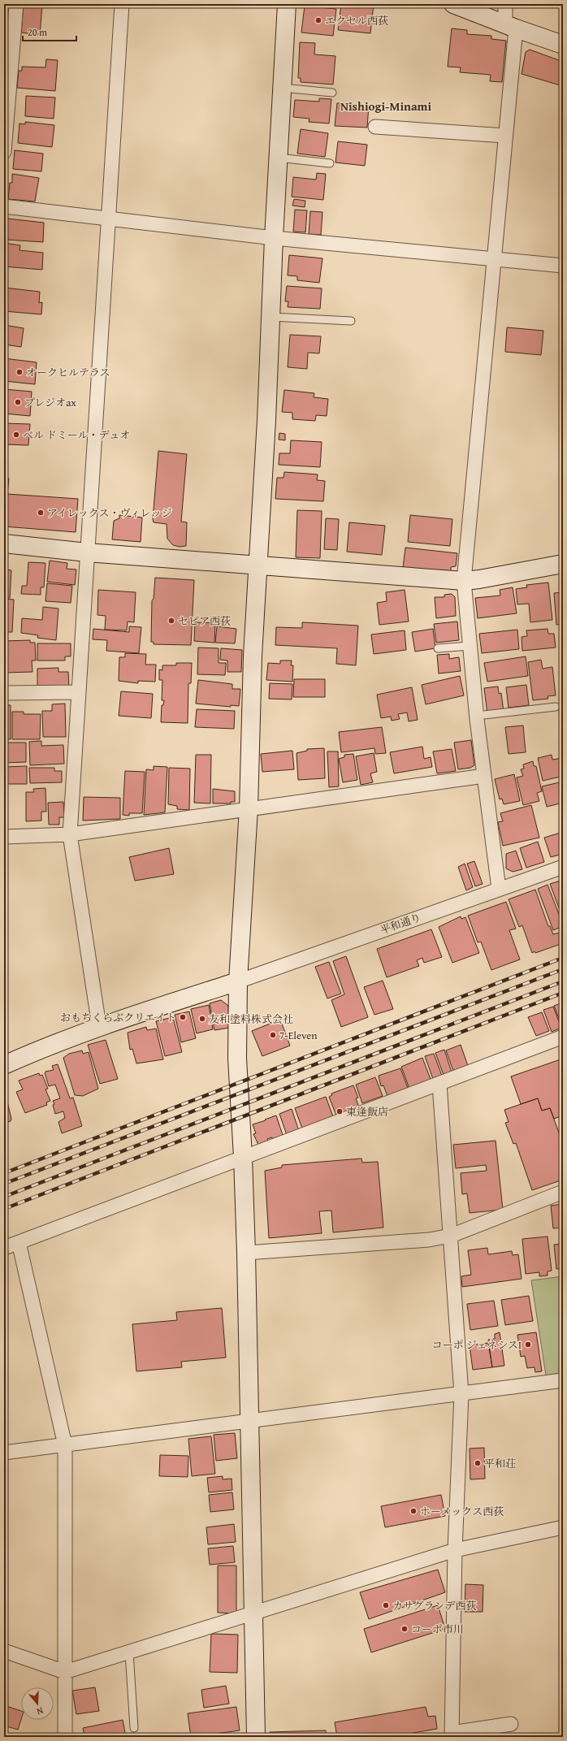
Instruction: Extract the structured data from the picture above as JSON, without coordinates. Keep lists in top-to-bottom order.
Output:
{
  "streets": {
    "street": ["平和通り"]
  },
  "districts": ["Nishiogi-Minami"],
  "places": [
    "エクセル西荻",
    "オークヒルテラス",
    "プレジオax",
    "ベル ドミール・デュオ",
    "アイレックス・ヴィレッジ",
    "セピア西荻",
    "おもちくらぶクリエイト",
    "友和塗料株式会社",
    "7-Eleven",
    "東逢飯店",
    "コーポ ジェネシスI",
    "平和荘",
    "ホーメックス西荻",
    "カサグランデ西荻",
    "コーポ市川"
  ],
  "scale_bar": "20 m",
  "north": "bottom"
}
